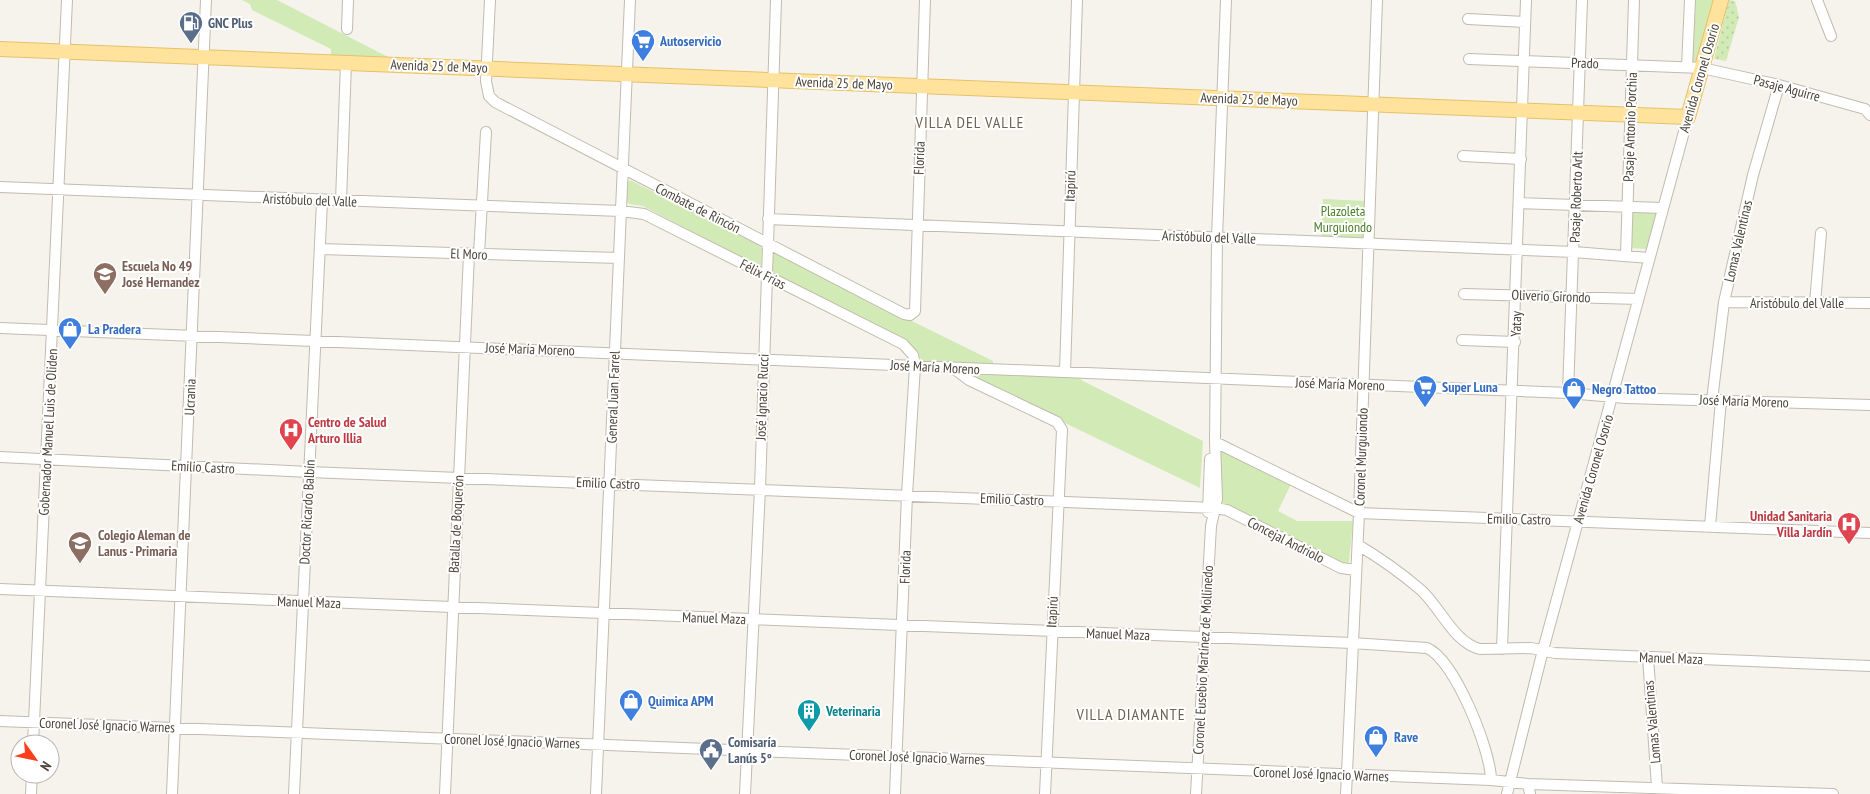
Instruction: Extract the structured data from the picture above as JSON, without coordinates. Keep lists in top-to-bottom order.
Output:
{
  "streets": {
    "main road": ["Avenida 25 de Mayo", "Avenida Coronel Osorio"],
    "street": [
      "Prado",
      "Pasaje Aguirre",
      "Pasaje Antonio Porchia",
      "Florida",
      "Itapirú",
      "Pasaje Roberto Arlt",
      "Aristóbulo del Valle",
      "Combate de Rincón",
      "Lomas Valentinas",
      "El Moro",
      "Félix Frias",
      "Oliverio Girondo",
      "Yatay",
      "José María Moreno",
      "Ucrania",
      "General Juan Farrel",
      "José Ignacio Rucci",
      "Gobernador Manuel Luis de Oliden",
      "Coronel Murguiondo",
      "Emilio Castro",
      "Doctor Ricardo Balbín",
      "Batalla de Boquerón",
      "Concejal Andriolo",
      "Manuel Maza",
      "Coronel Eusebio Martínez de Mollinedo",
      "Coronel José Ignacio Warnes"
    ]
  },
  "crossings": [
    ["Prado", "Avenida Coronel Osorio"],
    ["Prado", "Pasaje Aguirre"],
    ["Prado", "Pasaje Antonio Porchia"],
    ["Prado", "Pasaje Roberto Arlt"],
    ["Prado", "Yatay"],
    ["Avenida 25 de Mayo", "Avenida Coronel Osorio"],
    ["Avenida 25 de Mayo", "Pasaje Antonio Porchia"],
    ["Avenida 25 de Mayo", "Florida"],
    ["Avenida 25 de Mayo", "Itapirú"],
    ["Avenida 25 de Mayo", "Pasaje Roberto Arlt"],
    ["Avenida 25 de Mayo", "Combate de Rincón"],
    ["Avenida 25 de Mayo", "Yatay"],
    ["Avenida 25 de Mayo", "Ucrania"],
    ["Avenida 25 de Mayo", "General Juan Farrel"],
    ["Avenida 25 de Mayo", "José Ignacio Rucci"],
    ["Avenida 25 de Mayo", "Gobernador Manuel Luis de Oliden"],
    ["Avenida 25 de Mayo", "Coronel Murguiondo"],
    ["Avenida 25 de Mayo", "Coronel Eusebio Martínez de Mollinedo"],
    ["Avenida Coronel Osorio", "Pasaje Aguirre"],
    ["Avenida Coronel Osorio", "Aristóbulo del Valle"],
    ["Avenida Coronel Osorio", "Oliverio Girondo"],
    ["Avenida Coronel Osorio", "José María Moreno"],
    ["Avenida Coronel Osorio", "Emilio Castro"],
    ["Avenida Coronel Osorio", "Manuel Maza"],
    ["Avenida Coronel Osorio", "Coronel José Ignacio Warnes"],
    ["Pasaje Aguirre", "Lomas Valentinas"],
    ["Pasaje Antonio Porchia", "Aristóbulo del Valle"],
    ["Florida", "Aristóbulo del Valle"],
    ["Florida", "Combate de Rincón"],
    ["Florida", "Félix Frias"],
    ["Florida", "José María Moreno"],
    ["Florida", "Emilio Castro"],
    ["Florida", "Manuel Maza"],
    ["Florida", "Coronel José Ignacio Warnes"],
    ["Itapirú", "Aristóbulo del Valle"],
    ["Itapirú", "José María Moreno"],
    ["Itapirú", "Emilio Castro"],
    ["Itapirú", "Manuel Maza"],
    ["Itapirú", "Coronel José Ignacio Warnes"],
    ["Pasaje Roberto Arlt", "Aristóbulo del Valle"],
    ["Pasaje Roberto Arlt", "Oliverio Girondo"],
    ["Pasaje Roberto Arlt", "José María Moreno"],
    ["Aristóbulo del Valle", "Lomas Valentinas"],
    ["Aristóbulo del Valle", "Félix Frias"],
    ["Aristóbulo del Valle", "Yatay"],
    ["Aristóbulo del Valle", "Ucrania"],
    ["Aristóbulo del Valle", "General Juan Farrel"],
    ["Aristóbulo del Valle", "José Ignacio Rucci"],
    ["Aristóbulo del Valle", "Gobernador Manuel Luis de Oliden"],
    ["Aristóbulo del Valle", "Coronel Murguiondo"],
    ["Aristóbulo del Valle", "Doctor Ricardo Balbín"],
    ["Aristóbulo del Valle", "Batalla de Boquerón"],
    ["Aristóbulo del Valle", "Coronel Eusebio Martínez de Mollinedo"],
    ["Combate de Rincón", "General Juan Farrel"],
    ["Combate de Rincón", "José Ignacio Rucci"],
    ["Lomas Valentinas", "José María Moreno"],
    ["Lomas Valentinas", "Emilio Castro"],
    ["Lomas Valentinas", "Manuel Maza"],
    ["Lomas Valentinas", "Coronel José Ignacio Warnes"],
    ["El Moro", "General Juan Farrel"],
    ["El Moro", "Doctor Ricardo Balbín"],
    ["El Moro", "Batalla de Boquerón"],
    ["Félix Frias", "José María Moreno"],
    ["Félix Frias", "General Juan Farrel"],
    ["Félix Frias", "José Ignacio Rucci"],
    ["Oliverio Girondo", "Yatay"],
    ["Yatay", "José María Moreno"],
    ["Yatay", "Emilio Castro"],
    ["Yatay", "Manuel Maza"],
    ["José María Moreno", "Ucrania"],
    ["José María Moreno", "General Juan Farrel"],
    ["José María Moreno", "José Ignacio Rucci"],
    ["José María Moreno", "Gobernador Manuel Luis de Oliden"],
    ["José María Moreno", "Coronel Murguiondo"],
    ["José María Moreno", "Doctor Ricardo Balbín"],
    ["José María Moreno", "Batalla de Boquerón"],
    ["José María Moreno", "Coronel Eusebio Martínez de Mollinedo"],
    ["Ucrania", "Emilio Castro"],
    ["Ucrania", "Manuel Maza"],
    ["Ucrania", "Coronel José Ignacio Warnes"],
    ["General Juan Farrel", "Emilio Castro"],
    ["General Juan Farrel", "Manuel Maza"],
    ["General Juan Farrel", "Coronel José Ignacio Warnes"],
    ["José Ignacio Rucci", "Emilio Castro"],
    ["José Ignacio Rucci", "Manuel Maza"],
    ["José Ignacio Rucci", "Coronel José Ignacio Warnes"],
    ["Gobernador Manuel Luis de Oliden", "Emilio Castro"],
    ["Gobernador Manuel Luis de Oliden", "Manuel Maza"],
    ["Gobernador Manuel Luis de Oliden", "Coronel José Ignacio Warnes"],
    ["Coronel Murguiondo", "Emilio Castro"],
    ["Coronel Murguiondo", "Concejal Andriolo"],
    ["Coronel Murguiondo", "Manuel Maza"],
    ["Coronel Murguiondo", "Coronel José Ignacio Warnes"],
    ["Emilio Castro", "Doctor Ricardo Balbín"],
    ["Emilio Castro", "Batalla de Boquerón"],
    ["Emilio Castro", "Concejal Andriolo"],
    ["Emilio Castro", "Coronel Eusebio Martínez de Mollinedo"],
    ["Doctor Ricardo Balbín", "Manuel Maza"],
    ["Doctor Ricardo Balbín", "Coronel José Ignacio Warnes"],
    ["Batalla de Boquerón", "Manuel Maza"],
    ["Batalla de Boquerón", "Coronel José Ignacio Warnes"],
    ["Concejal Andriolo", "Coronel Eusebio Martínez de Mollinedo"],
    ["Manuel Maza", "Coronel Eusebio Martínez de Mollinedo"],
    ["Manuel Maza", "Coronel José Ignacio Warnes"],
    ["Coronel Eusebio Martínez de Mollinedo", "Coronel José Ignacio Warnes"]
  ],
  "districts": ["VILLA DEL VALLE", "VILLA DIAMANTE"],
  "parks": ["Plazoleta Murguiondo"],
  "places": {
    "fuel station": ["GNC Plus"],
    "supermarket": ["Autoservicio", "Super Luna"],
    "school or university": ["Escuela No 49 José Hernandez", "Colegio Aleman de Lanus - Primaria"],
    "shop": [
      "La Pradera",
      "Negro Tattoo",
      "Quimica APM",
      "Rave"
    ],
    "hospital": ["Centro de Salud Arturo Illia", "Unidad Sanitaria Villa Jardín"],
    "building": ["Veterinaria"],
    "public building": ["Comisaría Lanús 5°"]
  },
  "north": "bottom right"
}
